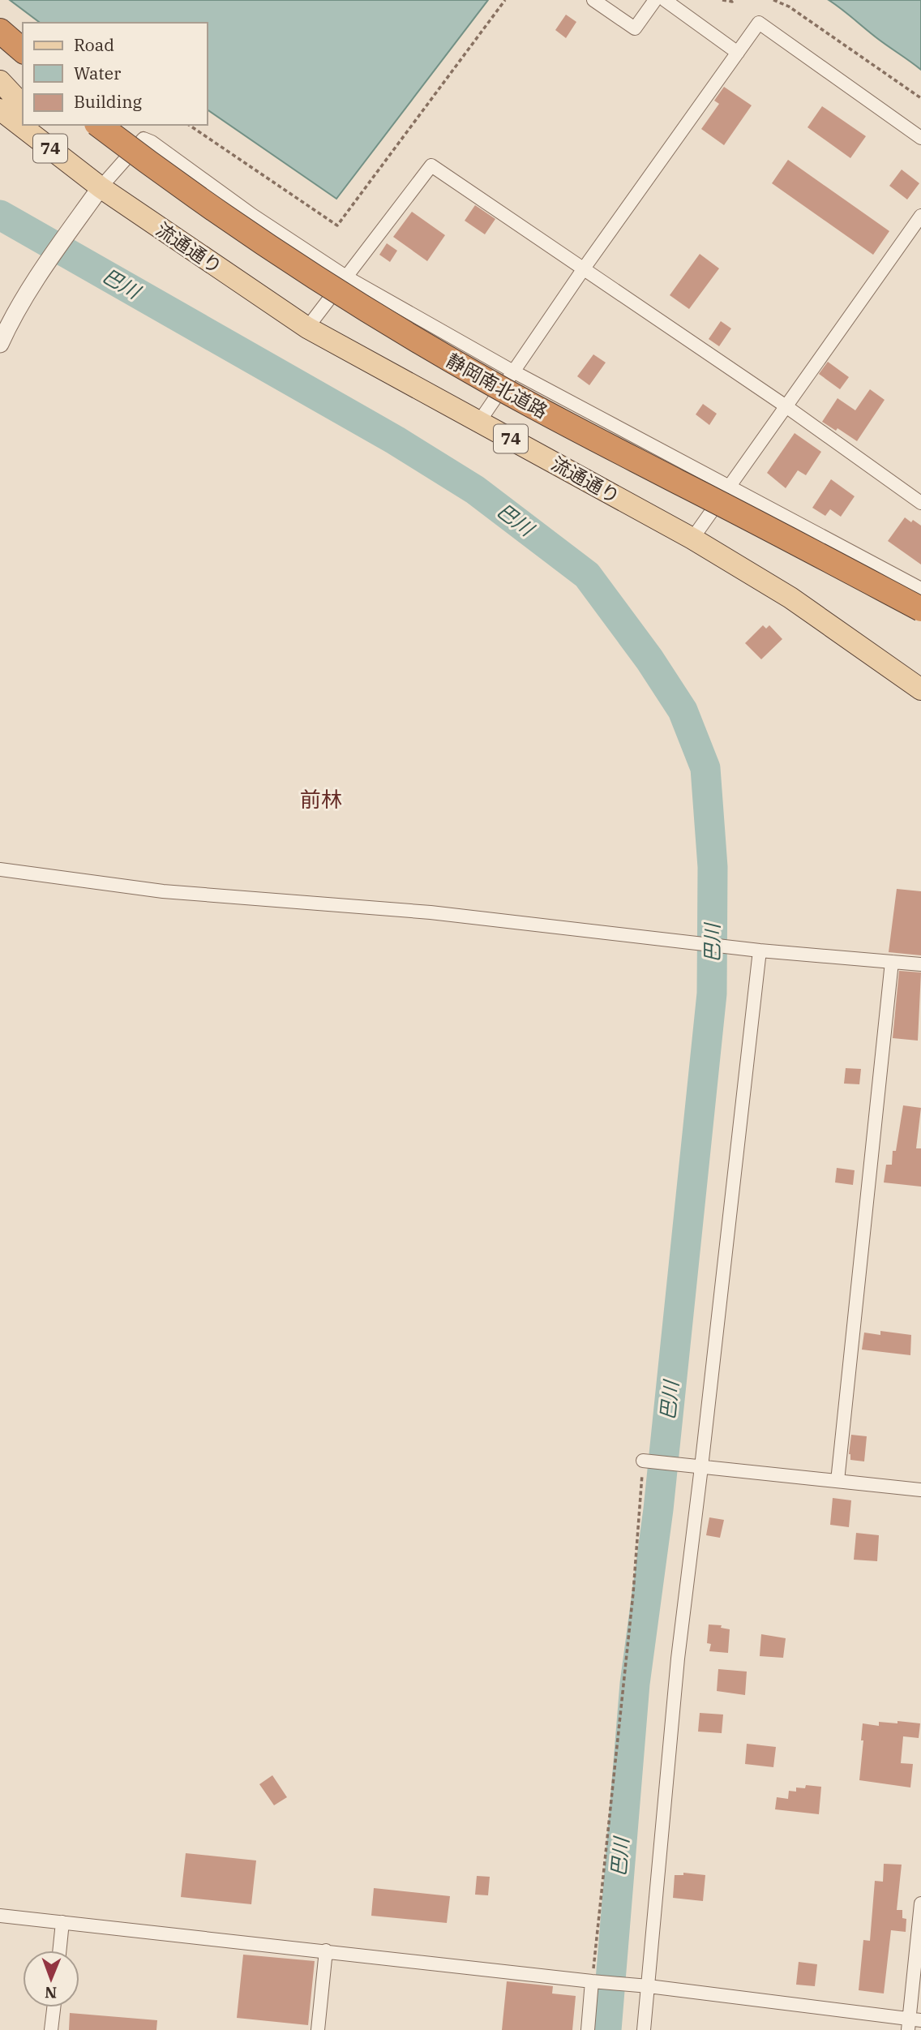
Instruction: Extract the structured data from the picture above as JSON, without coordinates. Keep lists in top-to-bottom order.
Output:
{
  "streets": {
    "highway": ["74", "静岡南北道路"],
    "main road": ["流通通り"]
  },
  "crossings": [
    ["74", "流通通り"]
  ],
  "districts": ["前林"],
  "water": ["巴川"],
  "legend": ["Road", "Water", "Building"],
  "north": "bottom"
}
